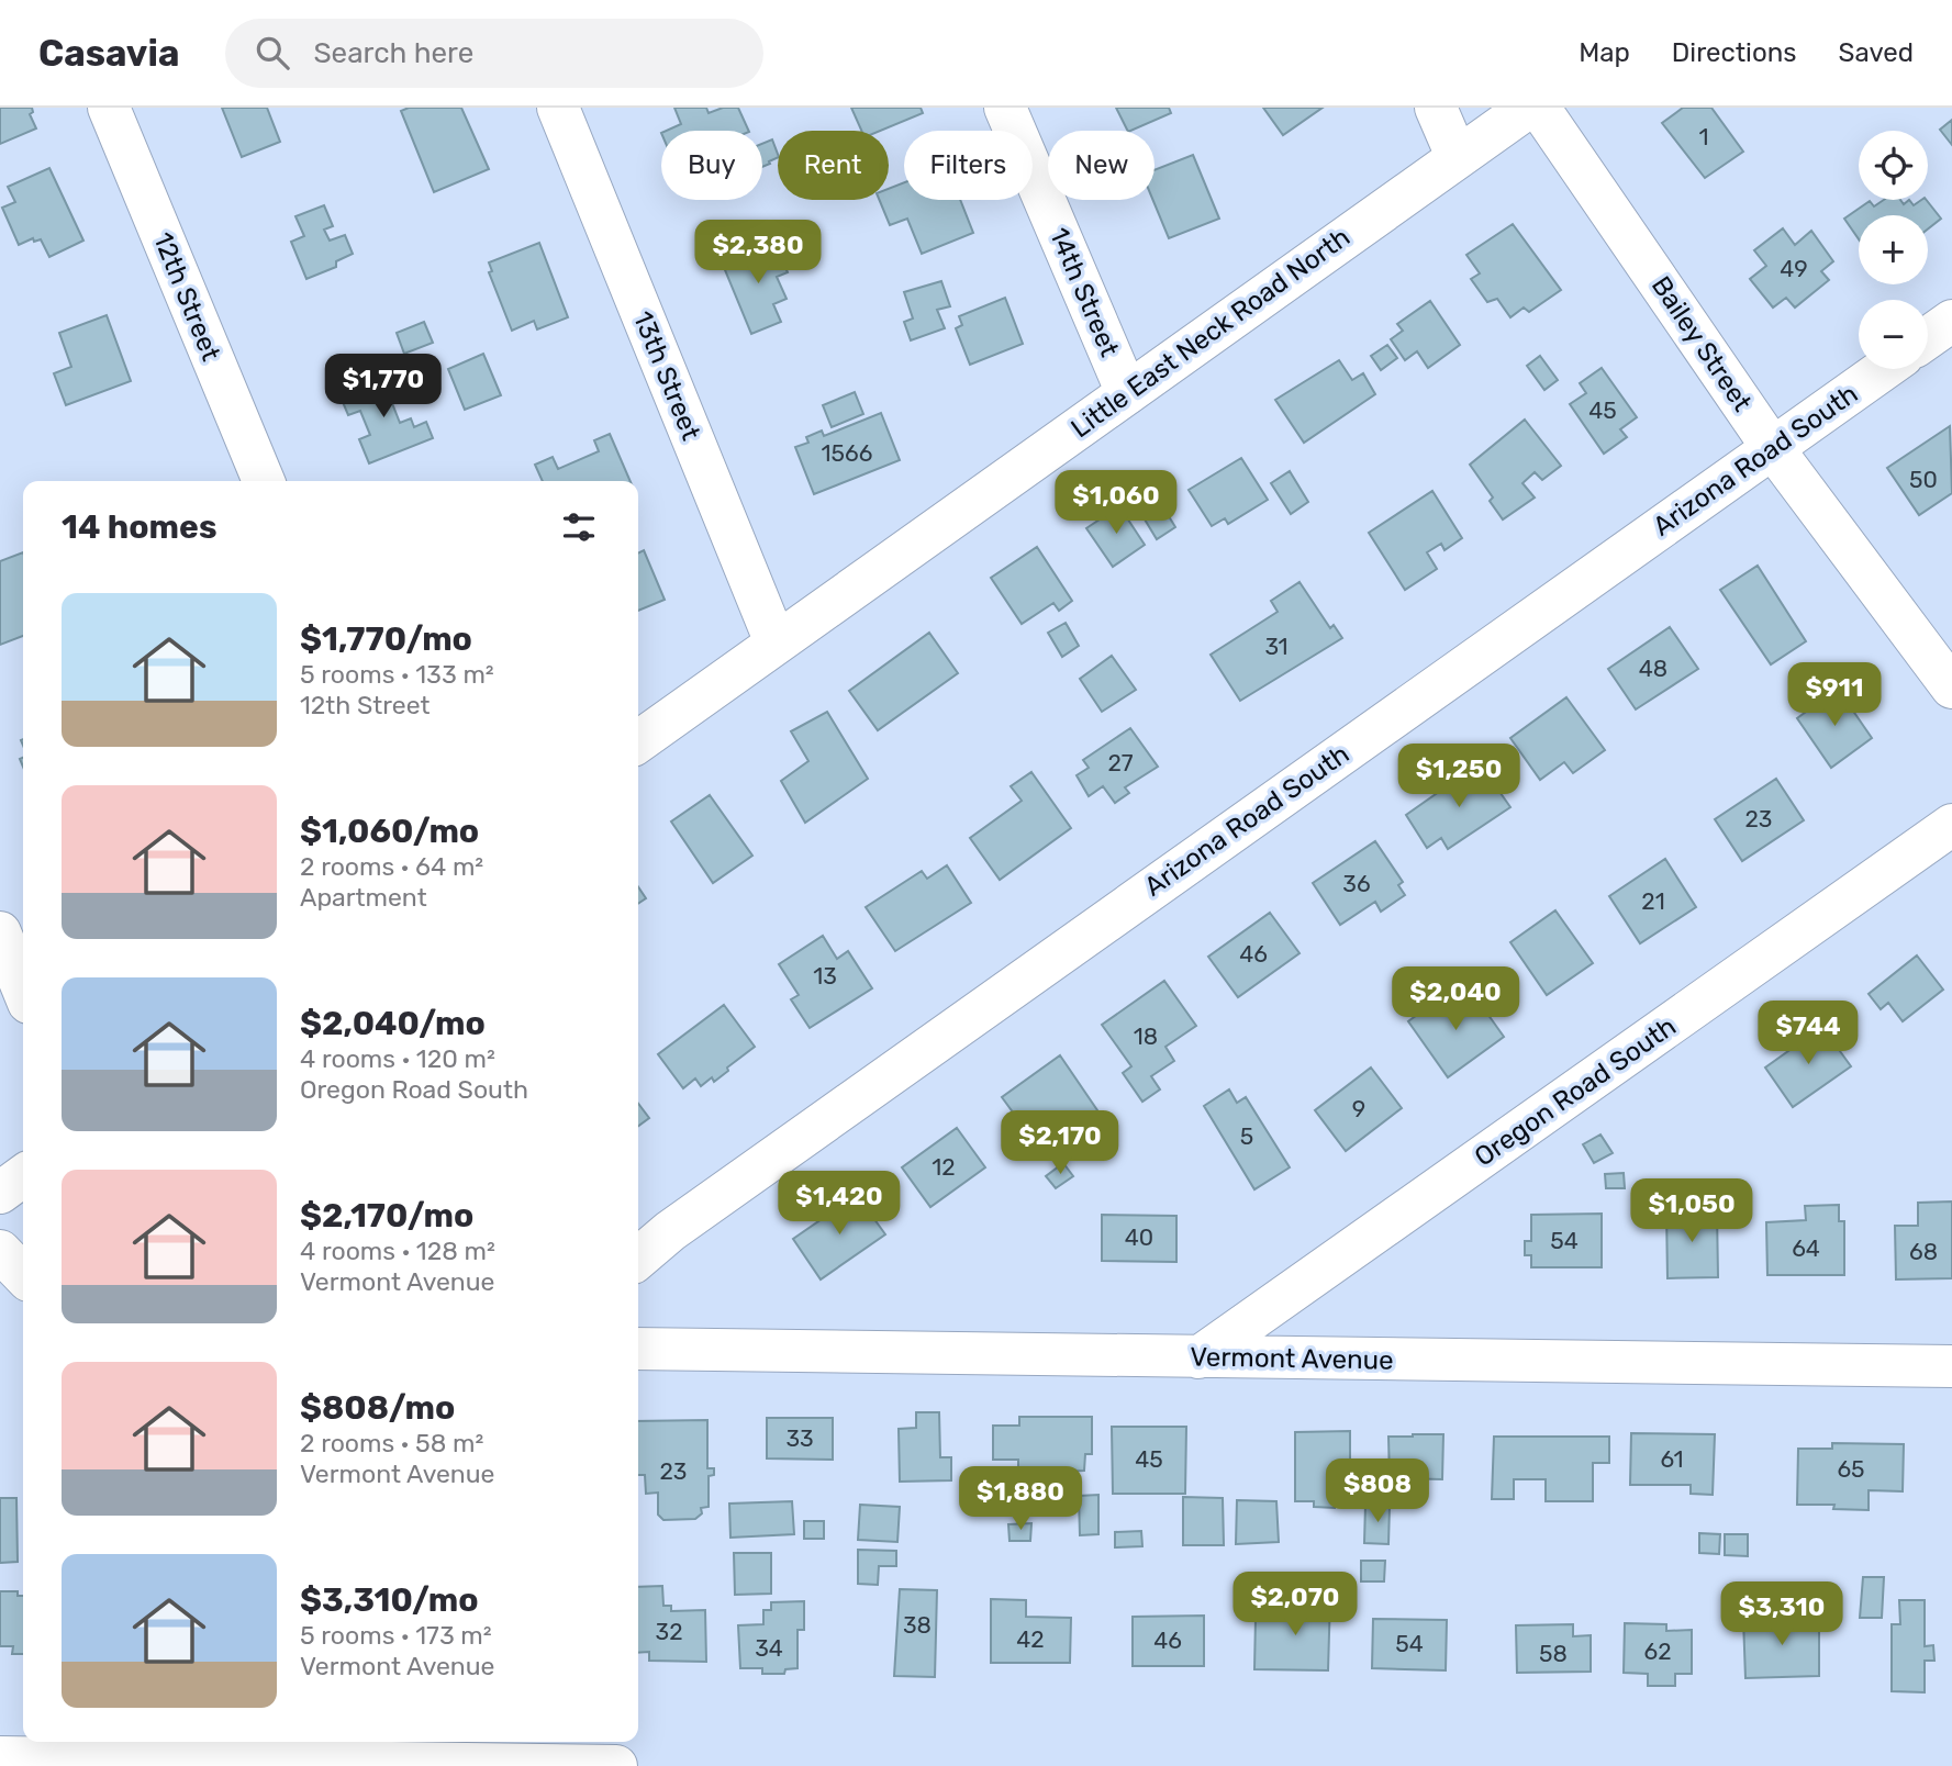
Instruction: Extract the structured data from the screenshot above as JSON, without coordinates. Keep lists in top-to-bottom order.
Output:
{
  "streets": {
    "street": [
      "14th Street",
      "12th Street",
      "Little East Neck Road North",
      "Bailey Street",
      "13th Street",
      "Arizona Road South",
      "Oregon Road South",
      "Vermont Avenue"
    ]
  },
  "crossings": [
    ["14th Street", "Little East Neck Road North"],
    ["Little East Neck Road North", "13th Street"],
    ["Bailey Street", "Arizona Road South"],
    ["Oregon Road South", "Vermont Avenue"]
  ],
  "house_numbers": [
    "1",
    "49",
    "45",
    "1566",
    "50",
    "31",
    "48",
    "27",
    "23",
    "36",
    "21",
    "46",
    "13",
    "18",
    "9",
    "5",
    "12",
    "40",
    "54",
    "64",
    "68",
    "33",
    "45",
    "61",
    "65",
    "23",
    "38",
    "32",
    "42",
    "46",
    "54",
    "34",
    "62",
    "58"
  ],
  "page": {
    "header": "Casavia",
    "search": "Search here",
    "nav": ["Map", "Directions", "Saved"],
    "map_buttons": ["+", "−"],
    "chip": [
      "Buy",
      "Rent",
      "Filters",
      "New"
    ],
    "price": [
      "$2,380",
      "$1,770",
      "$1,060",
      "$911",
      "$1,250",
      "$2,040",
      "$744",
      "$2,170",
      "$1,420",
      "$1,050",
      "$808",
      "$1,880",
      "$2,070",
      "$3,310"
    ],
    "heading": "14 homes",
    "list": [
      {
        "name": "$1,770/mo",
        "note": "5 rooms · 133 m² · 12th Street"
      },
      {
        "name": "$1,060/mo",
        "note": "2 rooms · 64 m² · Apartment"
      },
      {
        "name": "$2,040/mo",
        "note": "4 rooms · 120 m² · Oregon Road South"
      },
      {
        "name": "$2,170/mo",
        "note": "4 rooms · 128 m² · Vermont Avenue"
      },
      {
        "name": "$808/mo",
        "note": "2 rooms · 58 m² · Vermont Avenue"
      },
      {
        "name": "$3,310/mo",
        "note": "5 rooms · 173 m² · Vermont Avenue"
      }
    ]
  }
}
